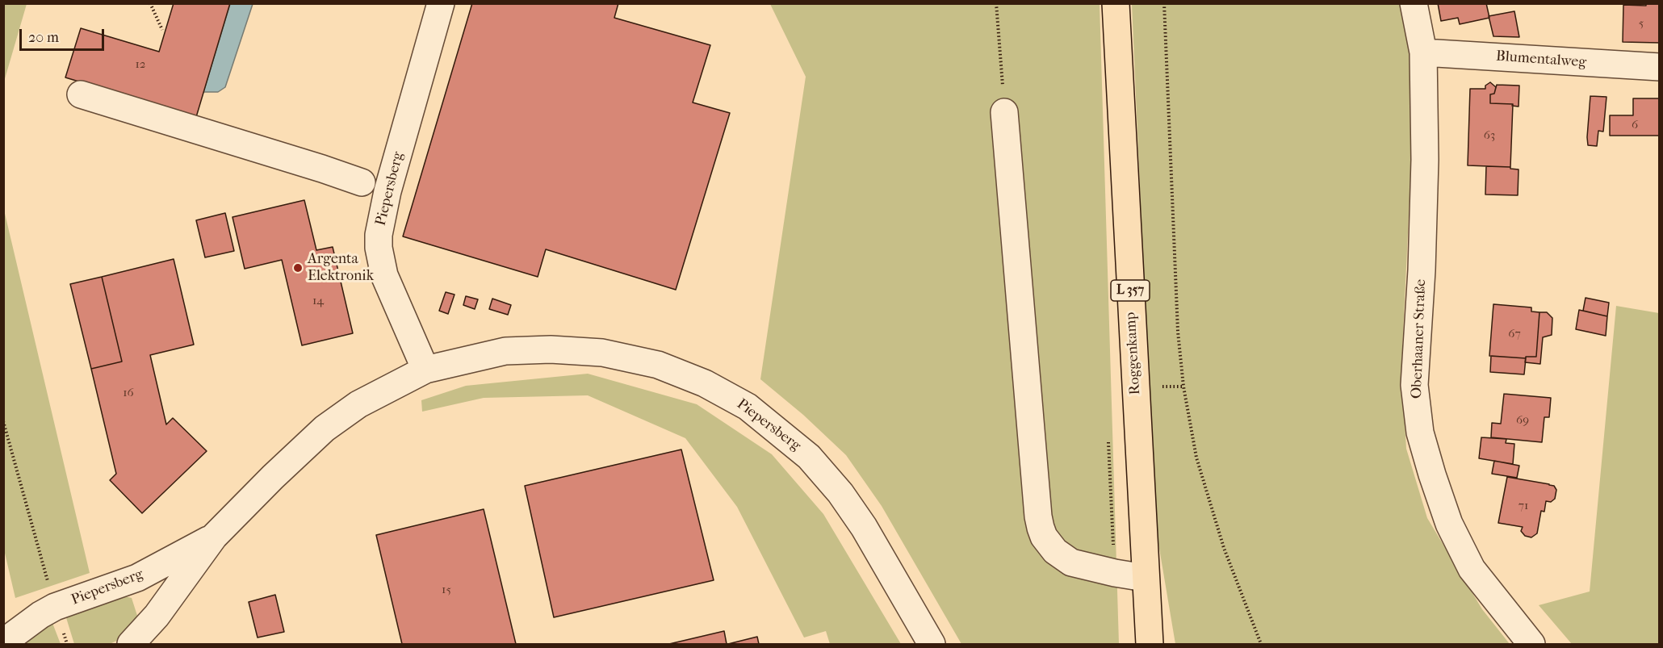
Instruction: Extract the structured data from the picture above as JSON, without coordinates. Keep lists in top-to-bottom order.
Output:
{
  "streets": {
    "main road": ["L 357", "Roggenkamp"],
    "street": ["Blumentalweg", "Piepersberg", "Oberhaaner Straße"]
  },
  "crossings": [
    ["Blumentalweg", "Oberhaaner Straße"]
  ],
  "places": ["Argenta Elektronik"],
  "house_numbers": [
    "5",
    "12",
    "6",
    "63",
    "14",
    "67",
    "16",
    "69",
    "71",
    "15"
  ],
  "scale_bar": "20 m"
}
